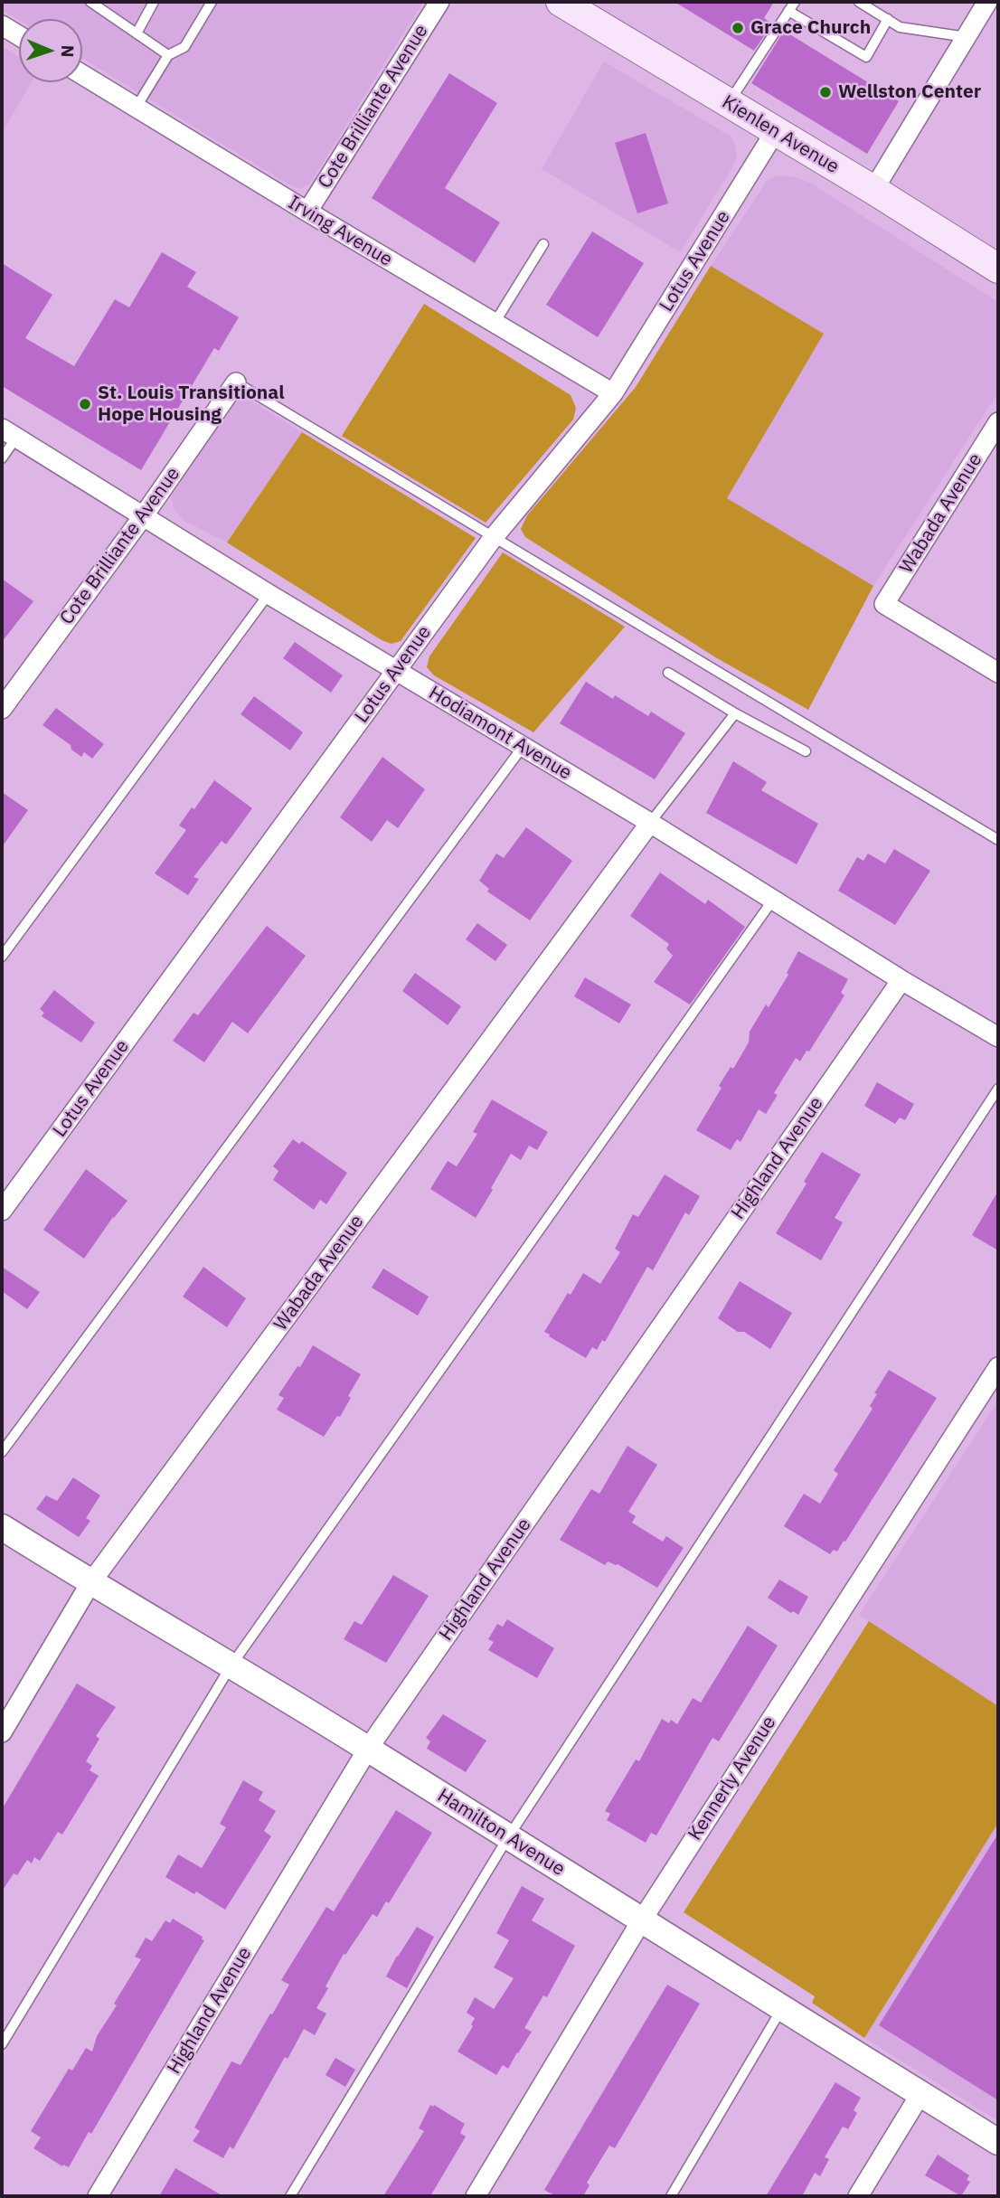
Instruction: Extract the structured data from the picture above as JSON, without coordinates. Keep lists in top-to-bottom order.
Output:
{
  "streets": {
    "main road": ["Kienlen Avenue"],
    "street": [
      "Cote Brilliante Avenue",
      "Irving Avenue",
      "Lotus Avenue",
      "Wabada Avenue",
      "Hodiamont Avenue",
      "Highland Avenue",
      "Kennerly Avenue",
      "Hamilton Avenue"
    ]
  },
  "crossings": [
    ["Cote Brilliante Avenue", "Irving Avenue"],
    ["Cote Brilliante Avenue", "Hodiamont Avenue"],
    ["Kienlen Avenue", "Lotus Avenue"],
    ["Irving Avenue", "Lotus Avenue"],
    ["Lotus Avenue", "Hodiamont Avenue"],
    ["Wabada Avenue", "Hodiamont Avenue"],
    ["Wabada Avenue", "Hamilton Avenue"],
    ["Hodiamont Avenue", "Highland Avenue"],
    ["Highland Avenue", "Hamilton Avenue"],
    ["Kennerly Avenue", "Hamilton Avenue"]
  ],
  "places": ["Grace Church", "Wellston Center", "St. Louis Transitional Hope Housing"],
  "north": "right"
}
